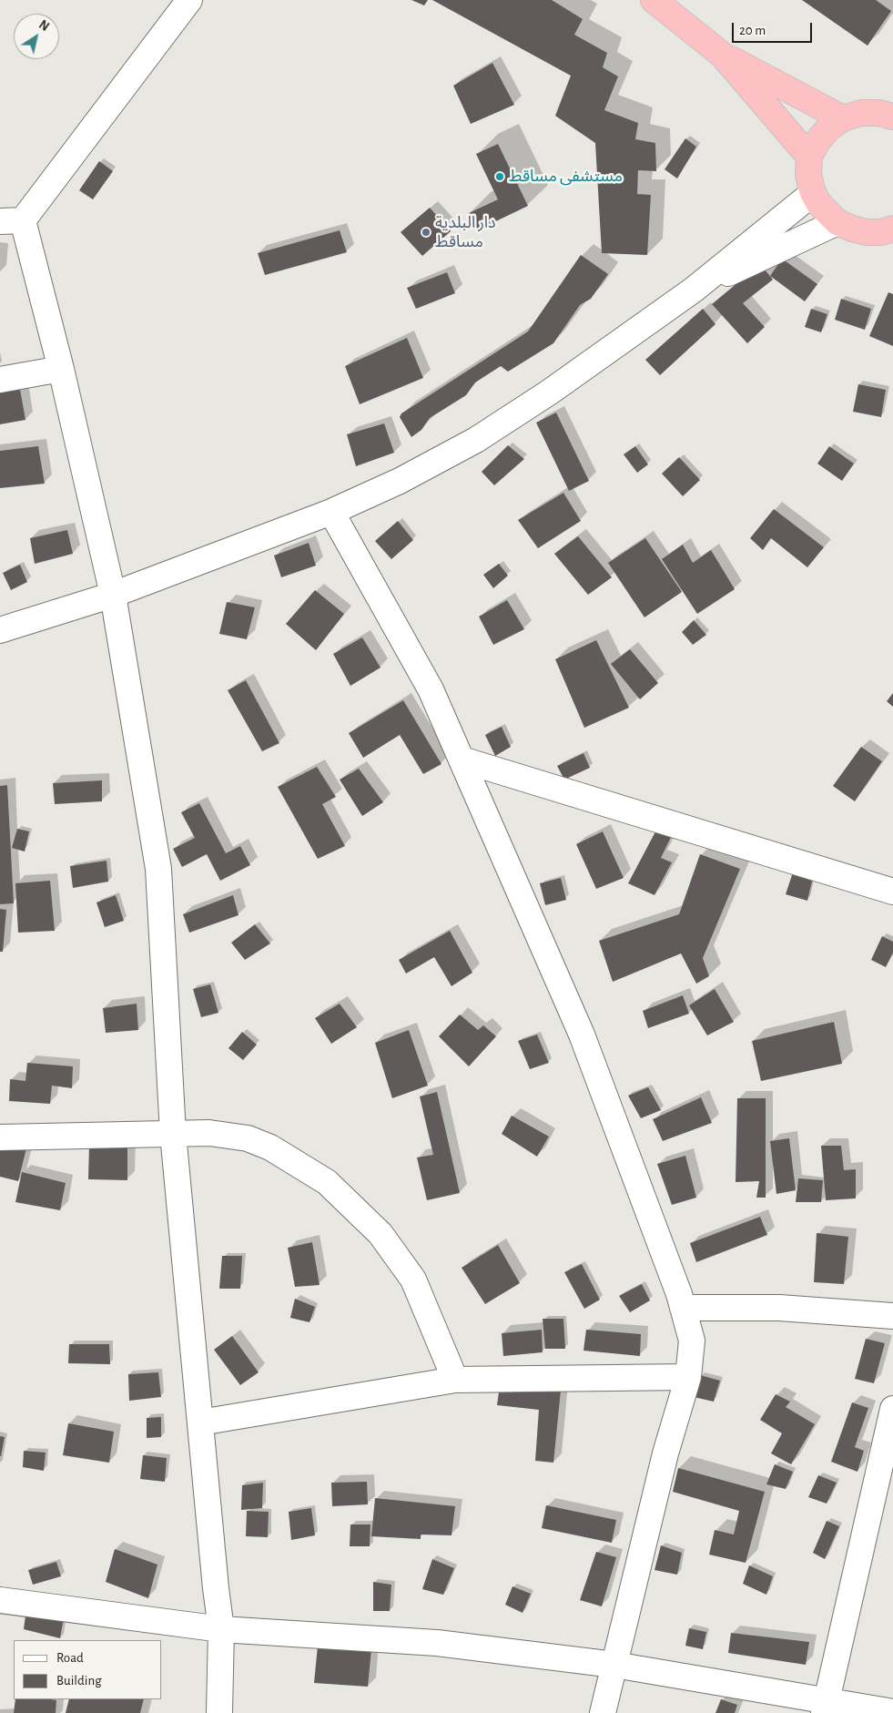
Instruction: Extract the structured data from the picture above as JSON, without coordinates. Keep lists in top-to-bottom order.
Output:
{
  "places": ["مستشفى مساقط", "دار البلدية مساقط"],
  "legend": ["Road", "Building"],
  "scale_bar": "20 m",
  "north": "top right"
}
